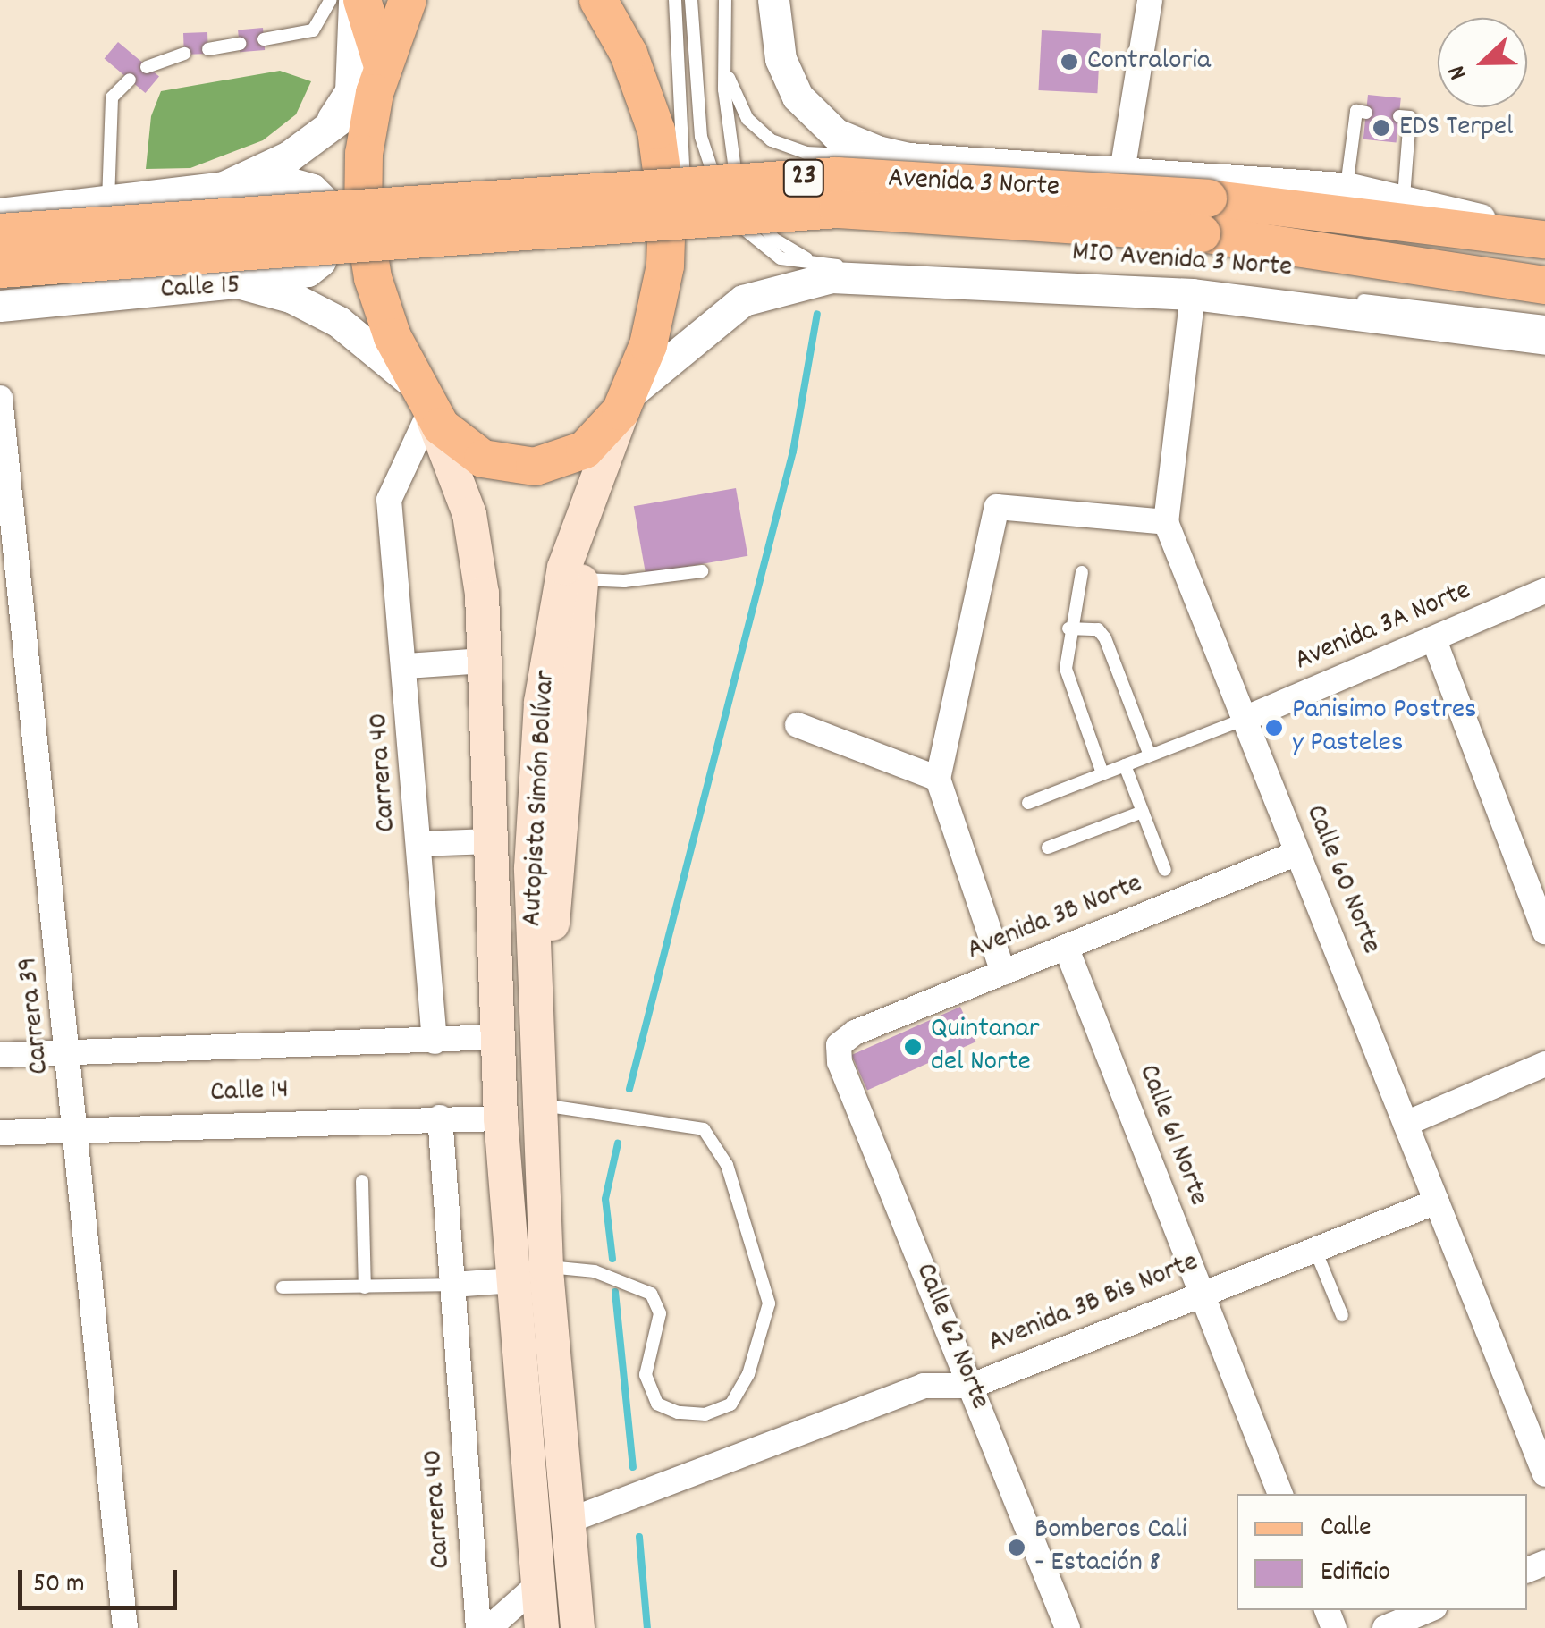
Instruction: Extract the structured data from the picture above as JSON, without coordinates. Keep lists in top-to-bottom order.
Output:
{
  "streets": {
    "main road": [
      "23",
      "Avenida 3 Norte",
      "Calle 15",
      "Autopista Simón Bolívar"
    ],
    "street": [
      "Avenida 3A Norte",
      "Carrera 40",
      "Calle 60 Norte",
      "Avenida 3B Norte",
      "Carrera 39",
      "Calle 14",
      "Calle 61 Norte",
      "Avenida 3B Bis Norte",
      "Calle 62 Norte"
    ],
    "lane": ["MIO Avenida 3 Norte"]
  },
  "crossings": [
    ["23", "Avenida 3 Norte"],
    ["23", "Calle 15"],
    ["Avenida 3 Norte", "Calle 15"],
    ["Calle 15", "Carrera 40"],
    ["Calle 15", "Autopista Simón Bolívar"],
    ["Avenida 3A Norte", "Calle 60 Norte"],
    ["Carrera 40", "Autopista Simón Bolívar"],
    ["Carrera 40", "Calle 14"],
    ["Autopista Simón Bolívar", "Calle 14"],
    ["Autopista Simón Bolívar", "Avenida 3B Bis Norte"],
    ["Calle 60 Norte", "Avenida 3B Norte"],
    ["Calle 60 Norte", "Avenida 3B Bis Norte"],
    ["Avenida 3B Norte", "Calle 61 Norte"],
    ["Avenida 3B Norte", "Calle 62 Norte"],
    ["Carrera 39", "Calle 14"],
    ["Calle 61 Norte", "Avenida 3B Bis Norte"],
    ["Avenida 3B Bis Norte", "Calle 62 Norte"]
  ],
  "places": [
    "Contraloria",
    "EDS Terpel",
    "Panisimo Postres y Pasteles",
    "Quintanar del Norte",
    "Bomberos Cali - Estación 8"
  ],
  "legend": ["Calle", "Edificio"],
  "scale_bar": "50 m",
  "north": "left"
}
